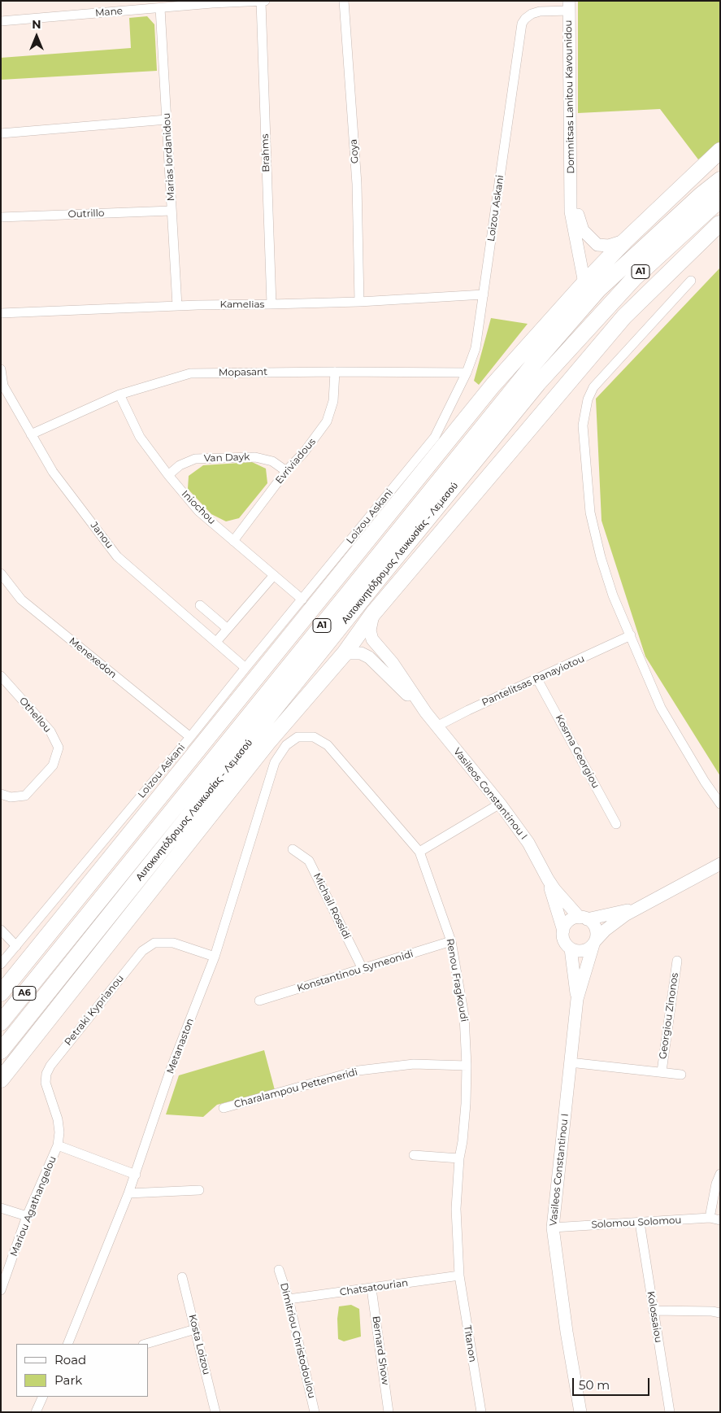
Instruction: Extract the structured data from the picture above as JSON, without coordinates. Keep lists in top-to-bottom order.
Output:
{
  "streets": {
    "highway": ["A1", "Αυτοκινητόδρομος Λευκωσίας - Λεμεσού", "A6"],
    "main road": ["Domnitsas Lanitou Kavounidou", "Vasileos Constantinou I"],
    "street": [
      "Mane",
      "Goya",
      "Brahms",
      "Marias Iordanidou",
      "Loizou Askani",
      "Outrillo",
      "Kamelias",
      "Mopasant",
      "Van Dayk",
      "Evriviadous",
      "Iniochou",
      "Janou",
      "Menexedon",
      "Pantelitsas Panayiotou",
      "Othellou",
      "Kosma Georgiou",
      "Michail Rossidi",
      "Konstantinou Symeonidi",
      "Renou Fragkoudi",
      "Petraki Kyprianou",
      "Georgiou Zinonos",
      "Metanaston",
      "Charalampou Pettemeridi",
      "Mariou Agathangelou",
      "Solomou Solomou",
      "Chatsatourian",
      "Kolossaiou",
      "Dimitriou Christodoulou",
      "Titanon",
      "Kosta Loizou",
      "Bernard Show"
    ]
  },
  "crossings": [
    ["Mane", "Brahms"],
    ["Mane", "Marias Iordanidou"],
    ["Domnitsas Lanitou Kavounidou", "Loizou Askani"],
    ["Domnitsas Lanitou Kavounidou", "Αυτοκινητόδρομος Λευκωσίας - Λεμεσού"],
    ["Goya", "Kamelias"],
    ["Brahms", "Kamelias"],
    ["Marias Iordanidou", "Outrillo"],
    ["Marias Iordanidou", "Kamelias"],
    ["Loizou Askani", "Kamelias"],
    ["Loizou Askani", "Mopasant"],
    ["Loizou Askani", "Iniochou"],
    ["Loizou Askani", "Janou"],
    ["Loizou Askani", "Menexedon"],
    ["Mopasant", "Evriviadous"],
    ["Mopasant", "Iniochou"],
    ["Mopasant", "Janou"],
    ["Van Dayk", "Evriviadous"],
    ["Van Dayk", "Iniochou"],
    ["Evriviadous", "Iniochou"],
    ["Αυτοκινητόδρομος Λευκωσίας - Λεμεσού", "A6"],
    ["Pantelitsas Panayiotou", "Kosma Georgiou"],
    ["Pantelitsas Panayiotou", "Vasileos Constantinou I"],
    ["Vasileos Constantinou I", "Georgiou Zinonos"],
    ["Vasileos Constantinou I", "Solomou Solomou"],
    ["Michail Rossidi", "Konstantinou Symeonidi"],
    ["Konstantinou Symeonidi", "Renou Fragkoudi"],
    ["Renou Fragkoudi", "Metanaston"],
    ["Renou Fragkoudi", "Charalampou Pettemeridi"],
    ["Renou Fragkoudi", "Chatsatourian"],
    ["Renou Fragkoudi", "Titanon"],
    ["Petraki Kyprianou", "Metanaston"],
    ["Petraki Kyprianou", "Mariou Agathangelou"],
    ["Solomou Solomou", "Kolossaiou"],
    ["Chatsatourian", "Dimitriou Christodoulou"],
    ["Chatsatourian", "Titanon"],
    ["Chatsatourian", "Bernard Show"]
  ],
  "legend": ["Road", "Park"],
  "scale_bar": "50 m",
  "north": "top"
}
